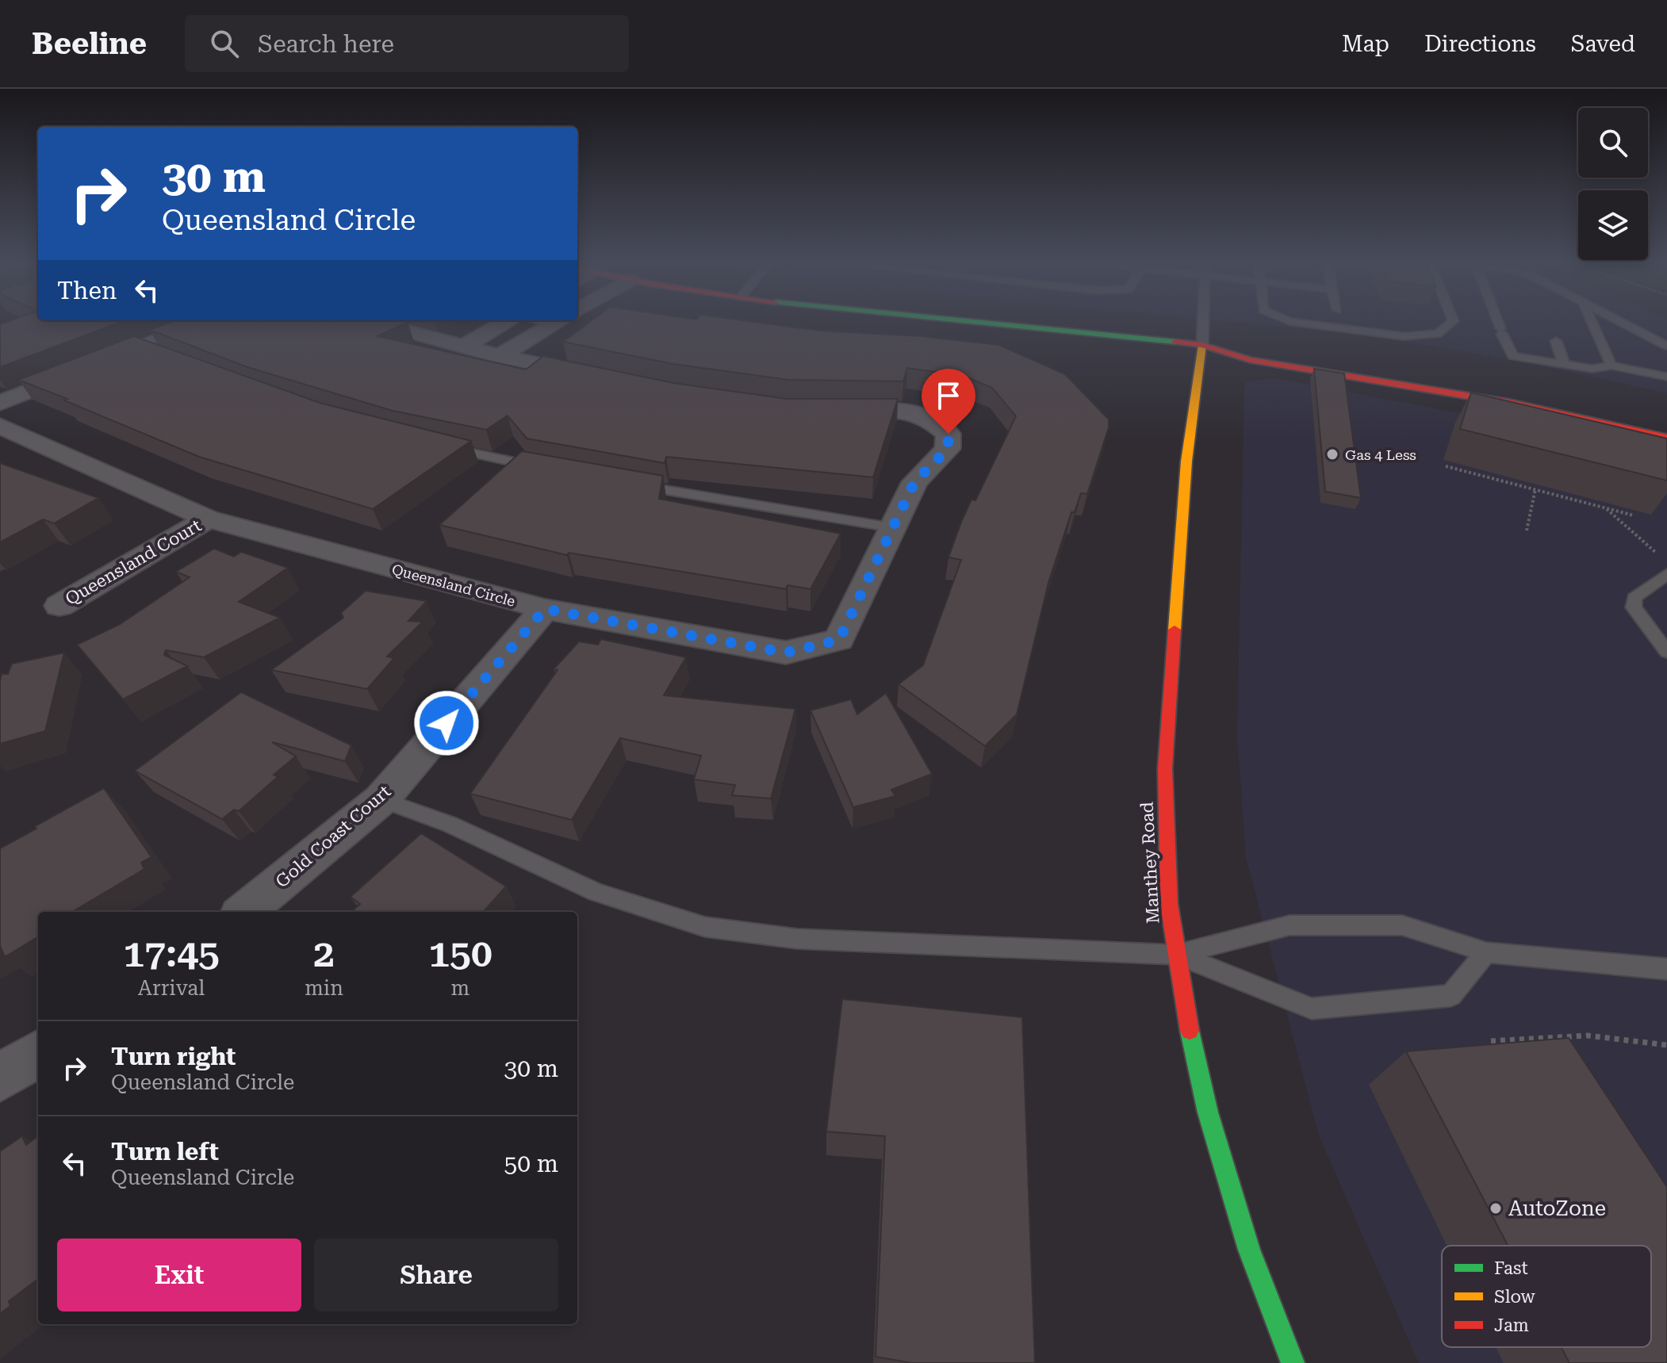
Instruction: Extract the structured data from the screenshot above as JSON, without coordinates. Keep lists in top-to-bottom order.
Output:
{
  "streets": {
    "street": [
      "Queensland Court",
      "Queensland Circle",
      "Gold Coast Court",
      "Manthey Road"
    ]
  },
  "crossings": [
    ["Queensland Court", "Queensland Circle"],
    ["Queensland Circle", "Gold Coast Court"]
  ],
  "places": ["Gas 4 Less", "AutoZone"],
  "legend": ["Fast", "Slow", "Jam"],
  "page": {
    "header": "Beeline",
    "search": "Search here",
    "nav": ["Map", "Directions", "Saved"],
    "turn": ["30 m", "Queensland Circle"],
    "then": "Then",
    "eta": [
      "17:45",
      "Arrival",
      "2",
      "min",
      "150",
      "m"
    ],
    "list": [
      {
        "name": "Turn right",
        "note": "Queensland Circle",
        "value": "30 m"
      },
      {
        "name": "Turn left",
        "note": "Queensland Circle",
        "value": "50 m"
      }
    ],
    "buttons": ["Exit", "Share"]
  }
}
